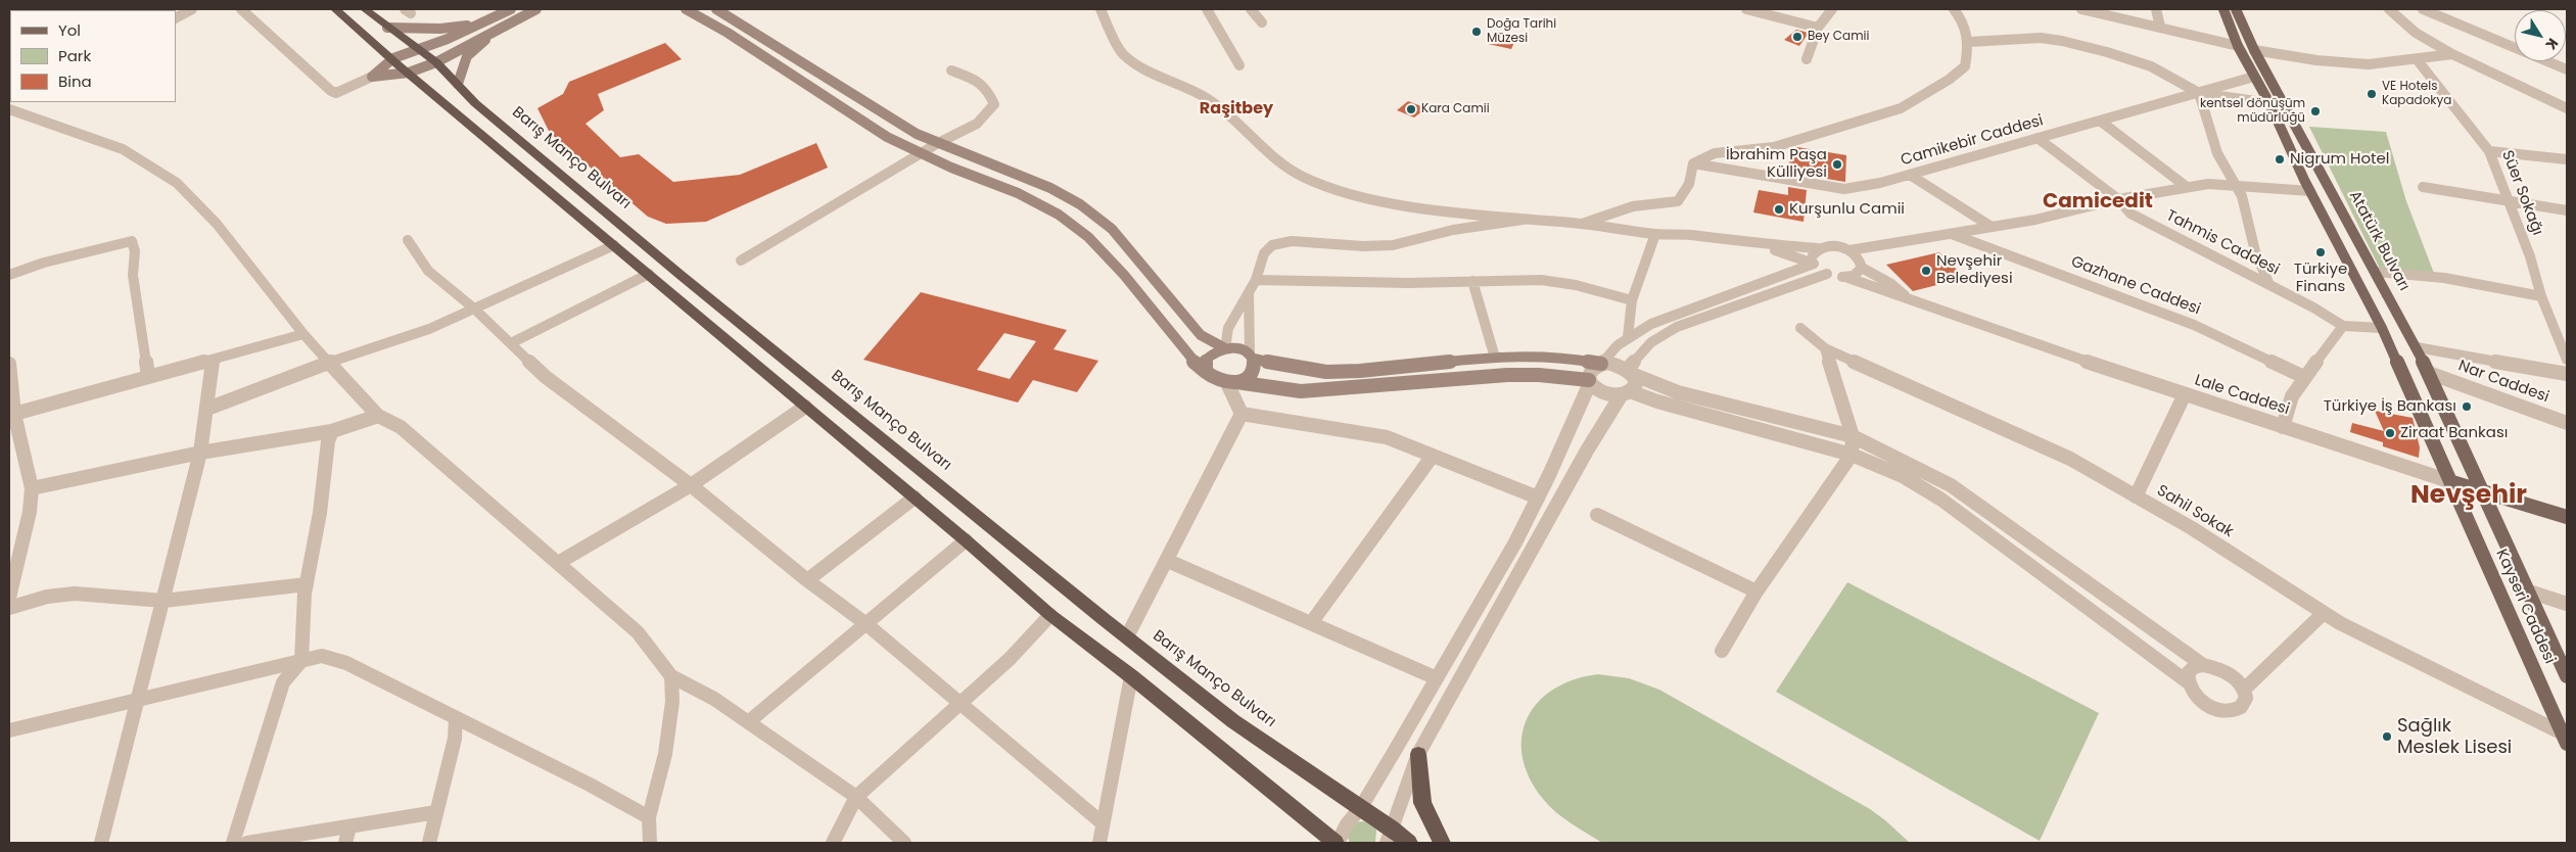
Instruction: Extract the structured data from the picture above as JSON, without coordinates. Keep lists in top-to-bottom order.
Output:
{
  "streets": {
    "highway": ["Barış Manço Bulvarı"],
    "main road": ["Atatürk Bulvarı", "Lale Caddesi", "Kayseri Caddesi"],
    "street": [
      "Camikebir Caddesi",
      "Süer Sokağı",
      "Tahmis Caddesi",
      "Gazhane Caddesi",
      "Nar Caddesi",
      "Sahil Sokak"
    ]
  },
  "crossings": [
    ["Camikebir Caddesi", "Tahmis Caddesi"],
    ["Atatürk Bulvarı", "Nar Caddesi"],
    ["Atatürk Bulvarı", "Lale Caddesi"],
    ["Atatürk Bulvarı", "Kayseri Caddesi"],
    ["Lale Caddesi", "Kayseri Caddesi"],
    ["Sahil Sokak", "Kayseri Caddesi"]
  ],
  "districts": ["Raşitbey", "Camicedit", "Nevşehir"],
  "places": [
    "Doğa Tarihi Müzesi",
    "Bey Camii",
    "VE Hotels Kapadokya",
    "Kara Camii",
    "kentsel dönüşüm müdürlüğü",
    "Nigrum Hotel",
    "İbrahim Paşa Külliyesi",
    "Kurşunlu Camii",
    "Türkiye Finans",
    "Nevşehir Belediyesi",
    "Türkiye İş Bankası",
    "Ziraat Bankası",
    "Sağlık Meslek Lisesi"
  ],
  "legend": ["Yol", "Park", "Bina"],
  "north": "bottom right"
}
